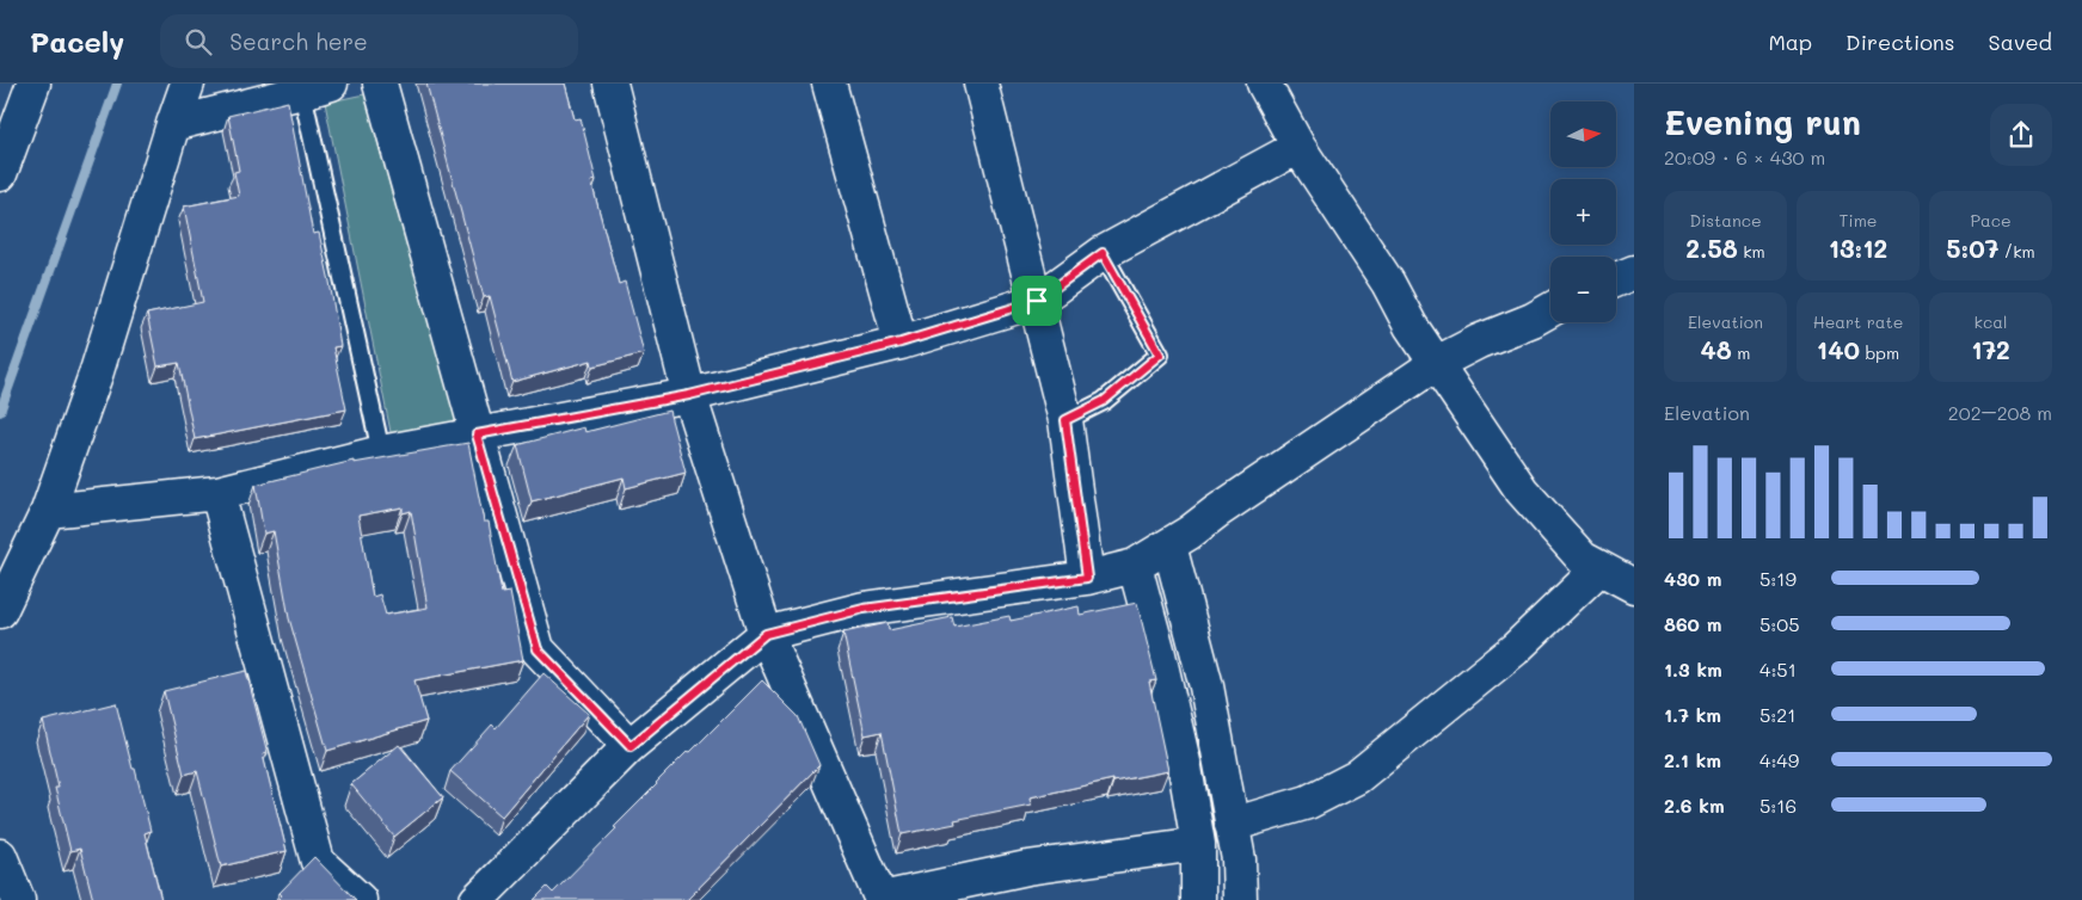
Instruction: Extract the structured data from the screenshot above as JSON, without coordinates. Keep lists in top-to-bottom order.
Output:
{
  "north": "right",
  "page": {
    "header": "Pacely",
    "search": "Search here",
    "nav": ["Map", "Directions", "Saved"],
    "heading": ["Evening run", "20:09 · 6 × 430 m"],
    "map_buttons": ["+", "−"],
    "stats": [
      ["Distance", "2.58 km"],
      ["Time", "13:12"],
      ["Pace", "5:07 /km"],
      ["Elevation", "48 m"],
      ["Heart rate", "140 bpm"],
      ["kcal", "172"]
    ],
    "chart": ["Elevation", "202–208 m"],
    "list": [
      {
        "name": "430 m",
        "note": "5:19"
      },
      {
        "name": "860 m",
        "note": "5:05"
      },
      {
        "name": "1.3 km",
        "note": "4:51"
      },
      {
        "name": "1.7 km",
        "note": "5:21"
      },
      {
        "name": "2.1 km",
        "note": "4:49"
      },
      {
        "name": "2.6 km",
        "note": "5:16"
      }
    ]
  }
}
